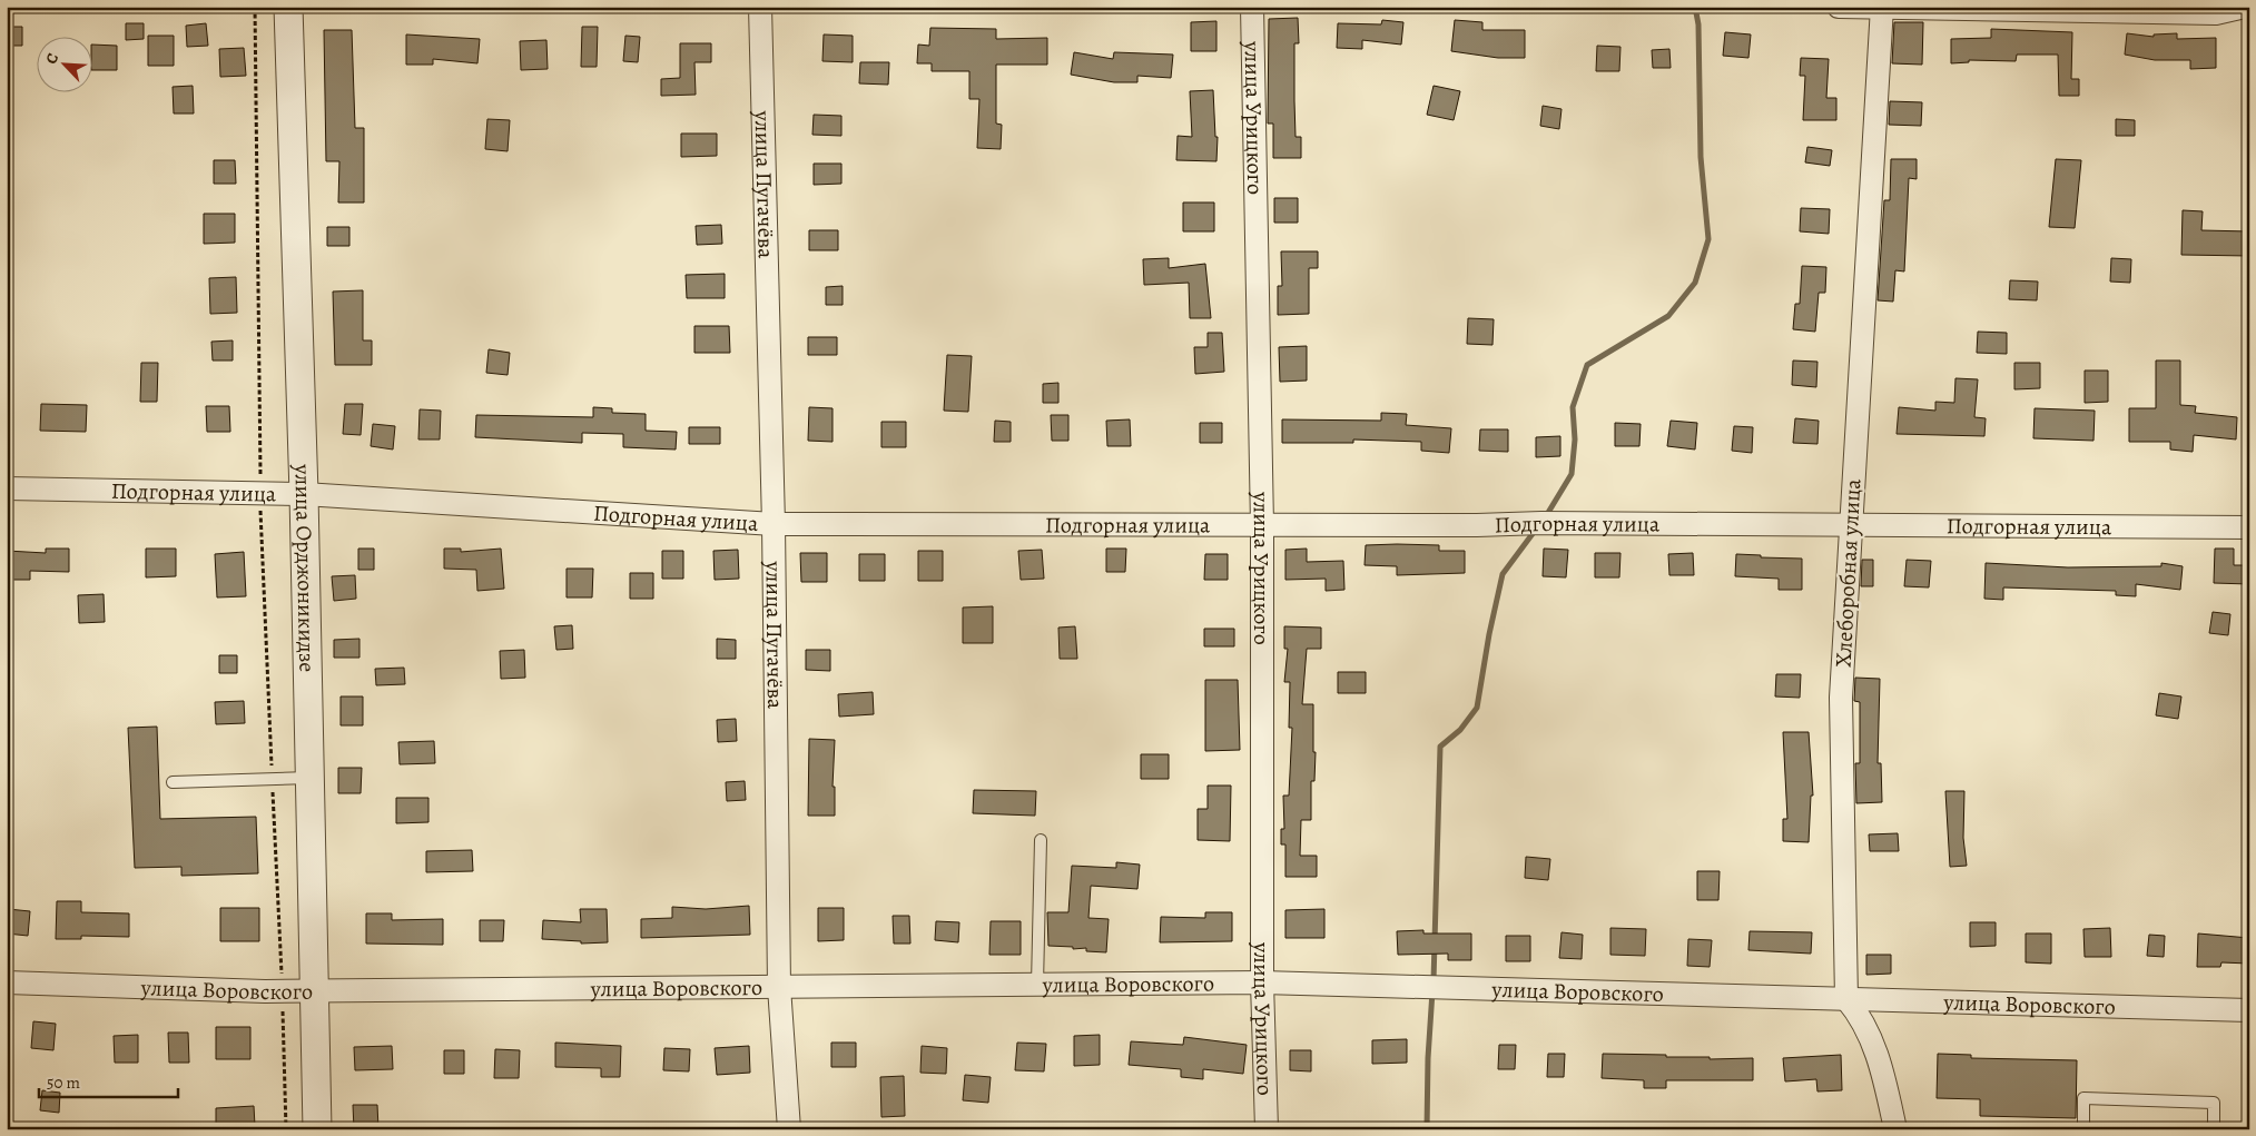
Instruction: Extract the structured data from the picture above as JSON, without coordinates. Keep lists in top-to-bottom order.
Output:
{
  "streets": {
    "street": [
      "улица Урицкого",
      "улица Пугачёва",
      "Подгорная улица",
      "улица Орджоникидзе",
      "Хлеборобная улица",
      "улица Воровского"
    ]
  },
  "crossings": [
    ["улица Урицкого", "Подгорная улица"],
    ["улица Урицкого", "улица Воровского"],
    ["улица Пугачёва", "Подгорная улица"],
    ["улица Пугачёва", "улица Воровского"],
    ["Подгорная улица", "улица Орджоникидзе"],
    ["Подгорная улица", "Хлеборобная улица"],
    ["улица Орджоникидзе", "улица Воровского"],
    ["Хлеборобная улица", "улица Воровского"]
  ],
  "scale_bar": "50 m",
  "north": "top left"
}
